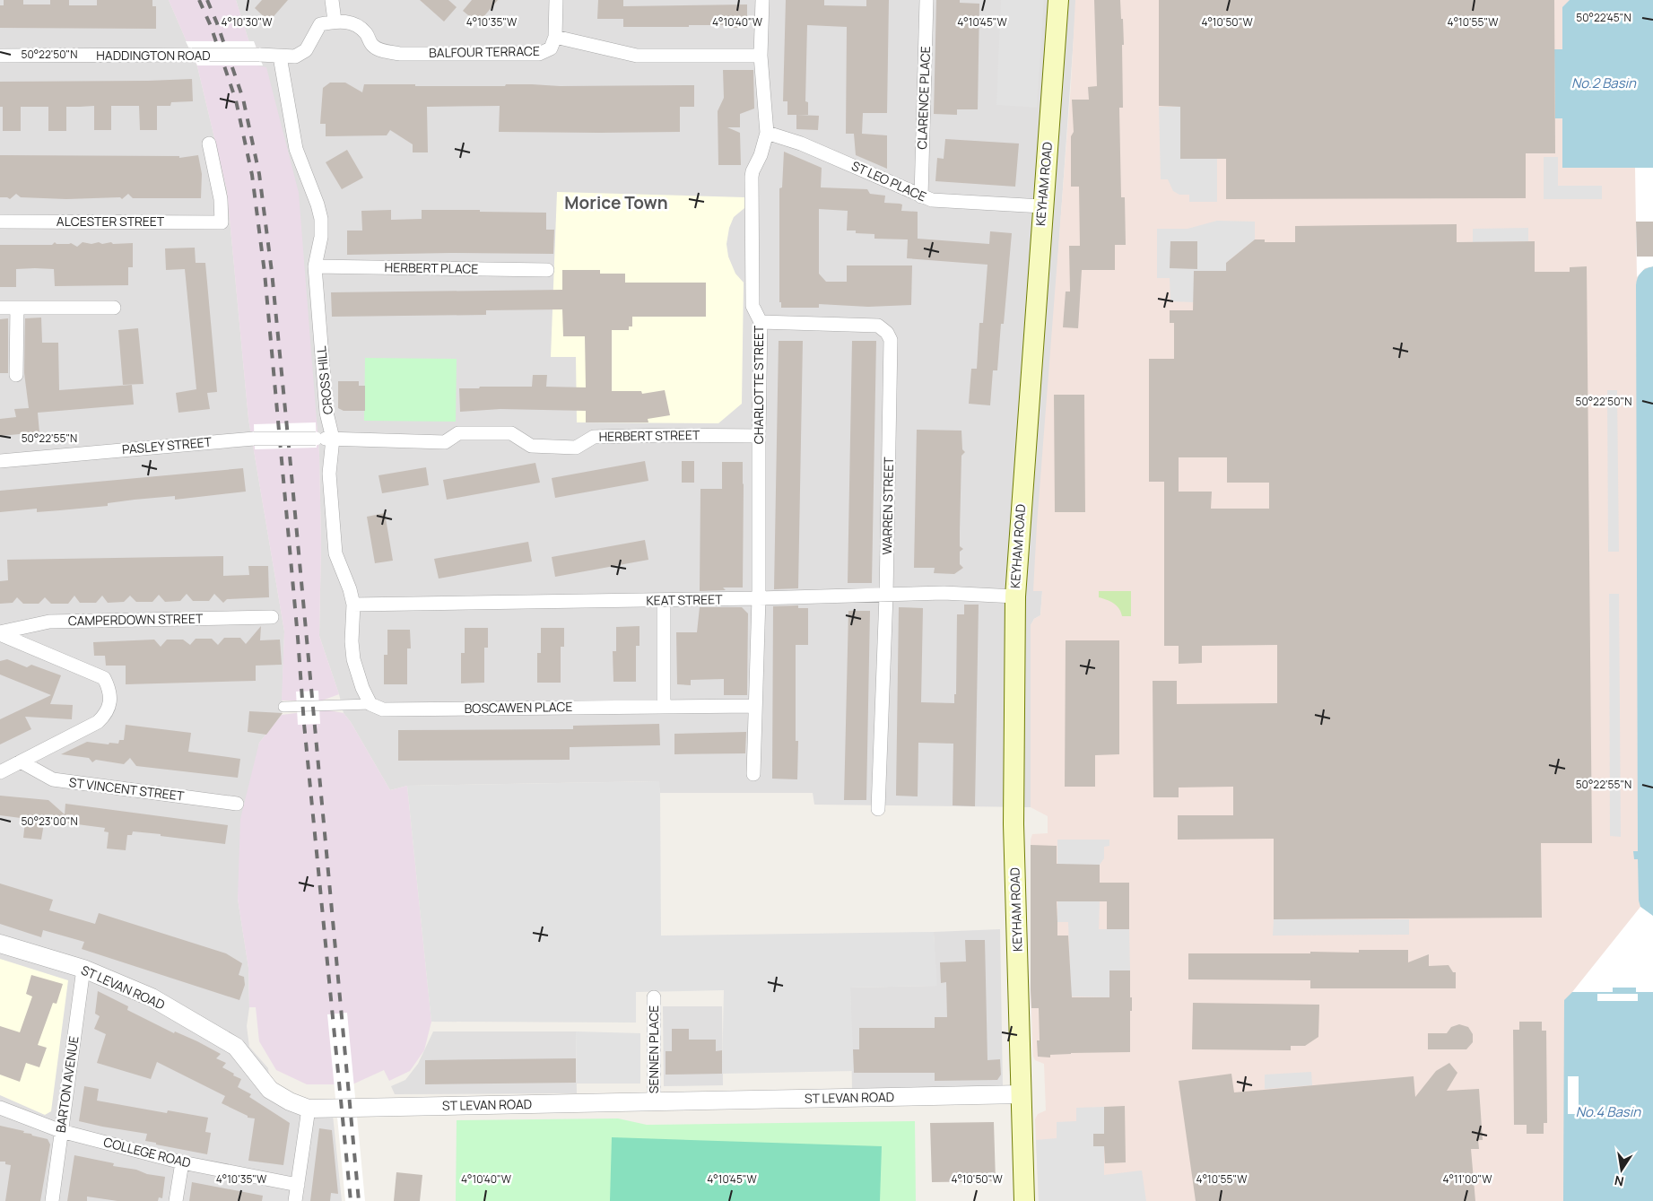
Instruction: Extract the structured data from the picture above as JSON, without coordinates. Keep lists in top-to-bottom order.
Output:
{
  "streets": {
    "main road": ["KEYHAM ROAD"],
    "street": [
      "BALFOUR TERRACE",
      "HADDINGTON ROAD",
      "CLARENCE PLACE",
      "ST LEO PLACE",
      "ALCESTER STREET",
      "HERBERT PLACE",
      "CROSS HILL",
      "CHARLOTTE STREET",
      "HERBERT STREET",
      "PASLEY STREET",
      "WARREN STREET",
      "KEAT STREET",
      "CAMPERDOWN STREET",
      "BOSCAWEN PLACE",
      "ST VINCENT STREET",
      "ST LEVAN ROAD",
      "SENNEN PLACE",
      "BARTON AVENUE",
      "COLLEGE ROAD"
    ]
  },
  "crossings": [
    ["BALFOUR TERRACE", "CHARLOTTE STREET"],
    ["HADDINGTON ROAD", "CROSS HILL"],
    ["CLARENCE PLACE", "ST LEO PLACE"],
    ["ST LEO PLACE", "KEYHAM ROAD"],
    ["ST LEO PLACE", "CHARLOTTE STREET"],
    ["KEYHAM ROAD", "KEAT STREET"],
    ["KEYHAM ROAD", "ST LEVAN ROAD"],
    ["HERBERT PLACE", "CROSS HILL"],
    ["CROSS HILL", "HERBERT STREET"],
    ["CROSS HILL", "PASLEY STREET"],
    ["CROSS HILL", "KEAT STREET"],
    ["CROSS HILL", "BOSCAWEN PLACE"],
    ["CHARLOTTE STREET", "HERBERT STREET"],
    ["CHARLOTTE STREET", "WARREN STREET"],
    ["CHARLOTTE STREET", "KEAT STREET"],
    ["CHARLOTTE STREET", "BOSCAWEN PLACE"],
    ["HERBERT STREET", "PASLEY STREET"],
    ["WARREN STREET", "KEAT STREET"],
    ["CAMPERDOWN STREET", "ST VINCENT STREET"],
    ["ST LEVAN ROAD", "SENNEN PLACE"],
    ["ST LEVAN ROAD", "BARTON AVENUE"],
    ["BARTON AVENUE", "COLLEGE ROAD"]
  ],
  "districts": ["Morice Town"],
  "water": ["No.2 Basin", "No.4 Basin"],
  "north": "bottom",
  "coordinates": [
    "50°22'45\"N",
    "4°10'30\"W",
    "4°10'35\"W",
    "4°10'40\"W",
    "4°10'45\"W",
    "4°10'50\"W",
    "4°10'55\"W",
    "50°22'50\"N",
    "50°22'55\"N",
    "50°23'00\"N",
    "4°11'00\"W"
  ]
}
